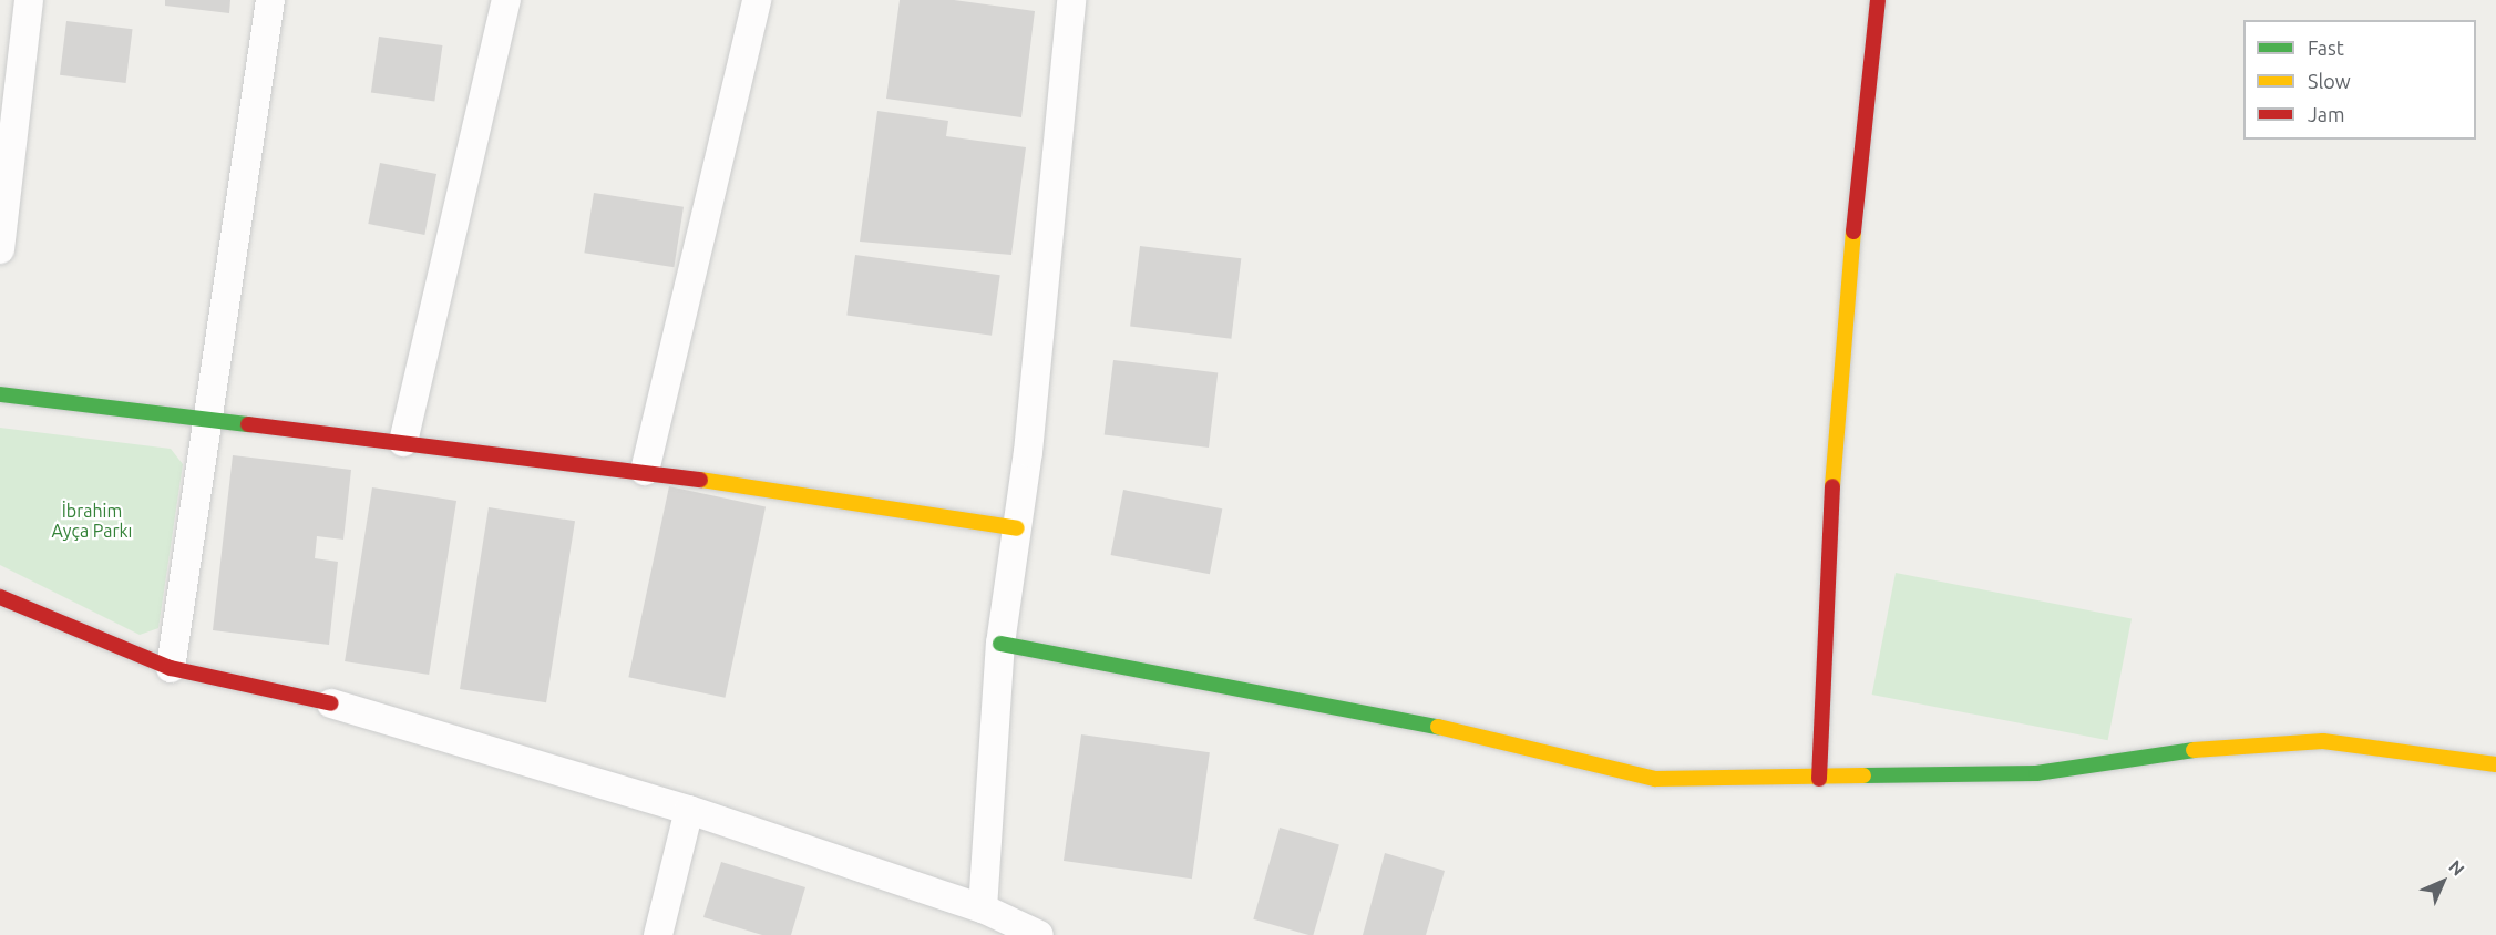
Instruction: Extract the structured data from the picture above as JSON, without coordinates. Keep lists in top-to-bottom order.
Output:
{
  "parks": ["İbrahim Ayça Parkı"],
  "legend": ["Fast", "Slow", "Jam"],
  "north": "top right"
}
